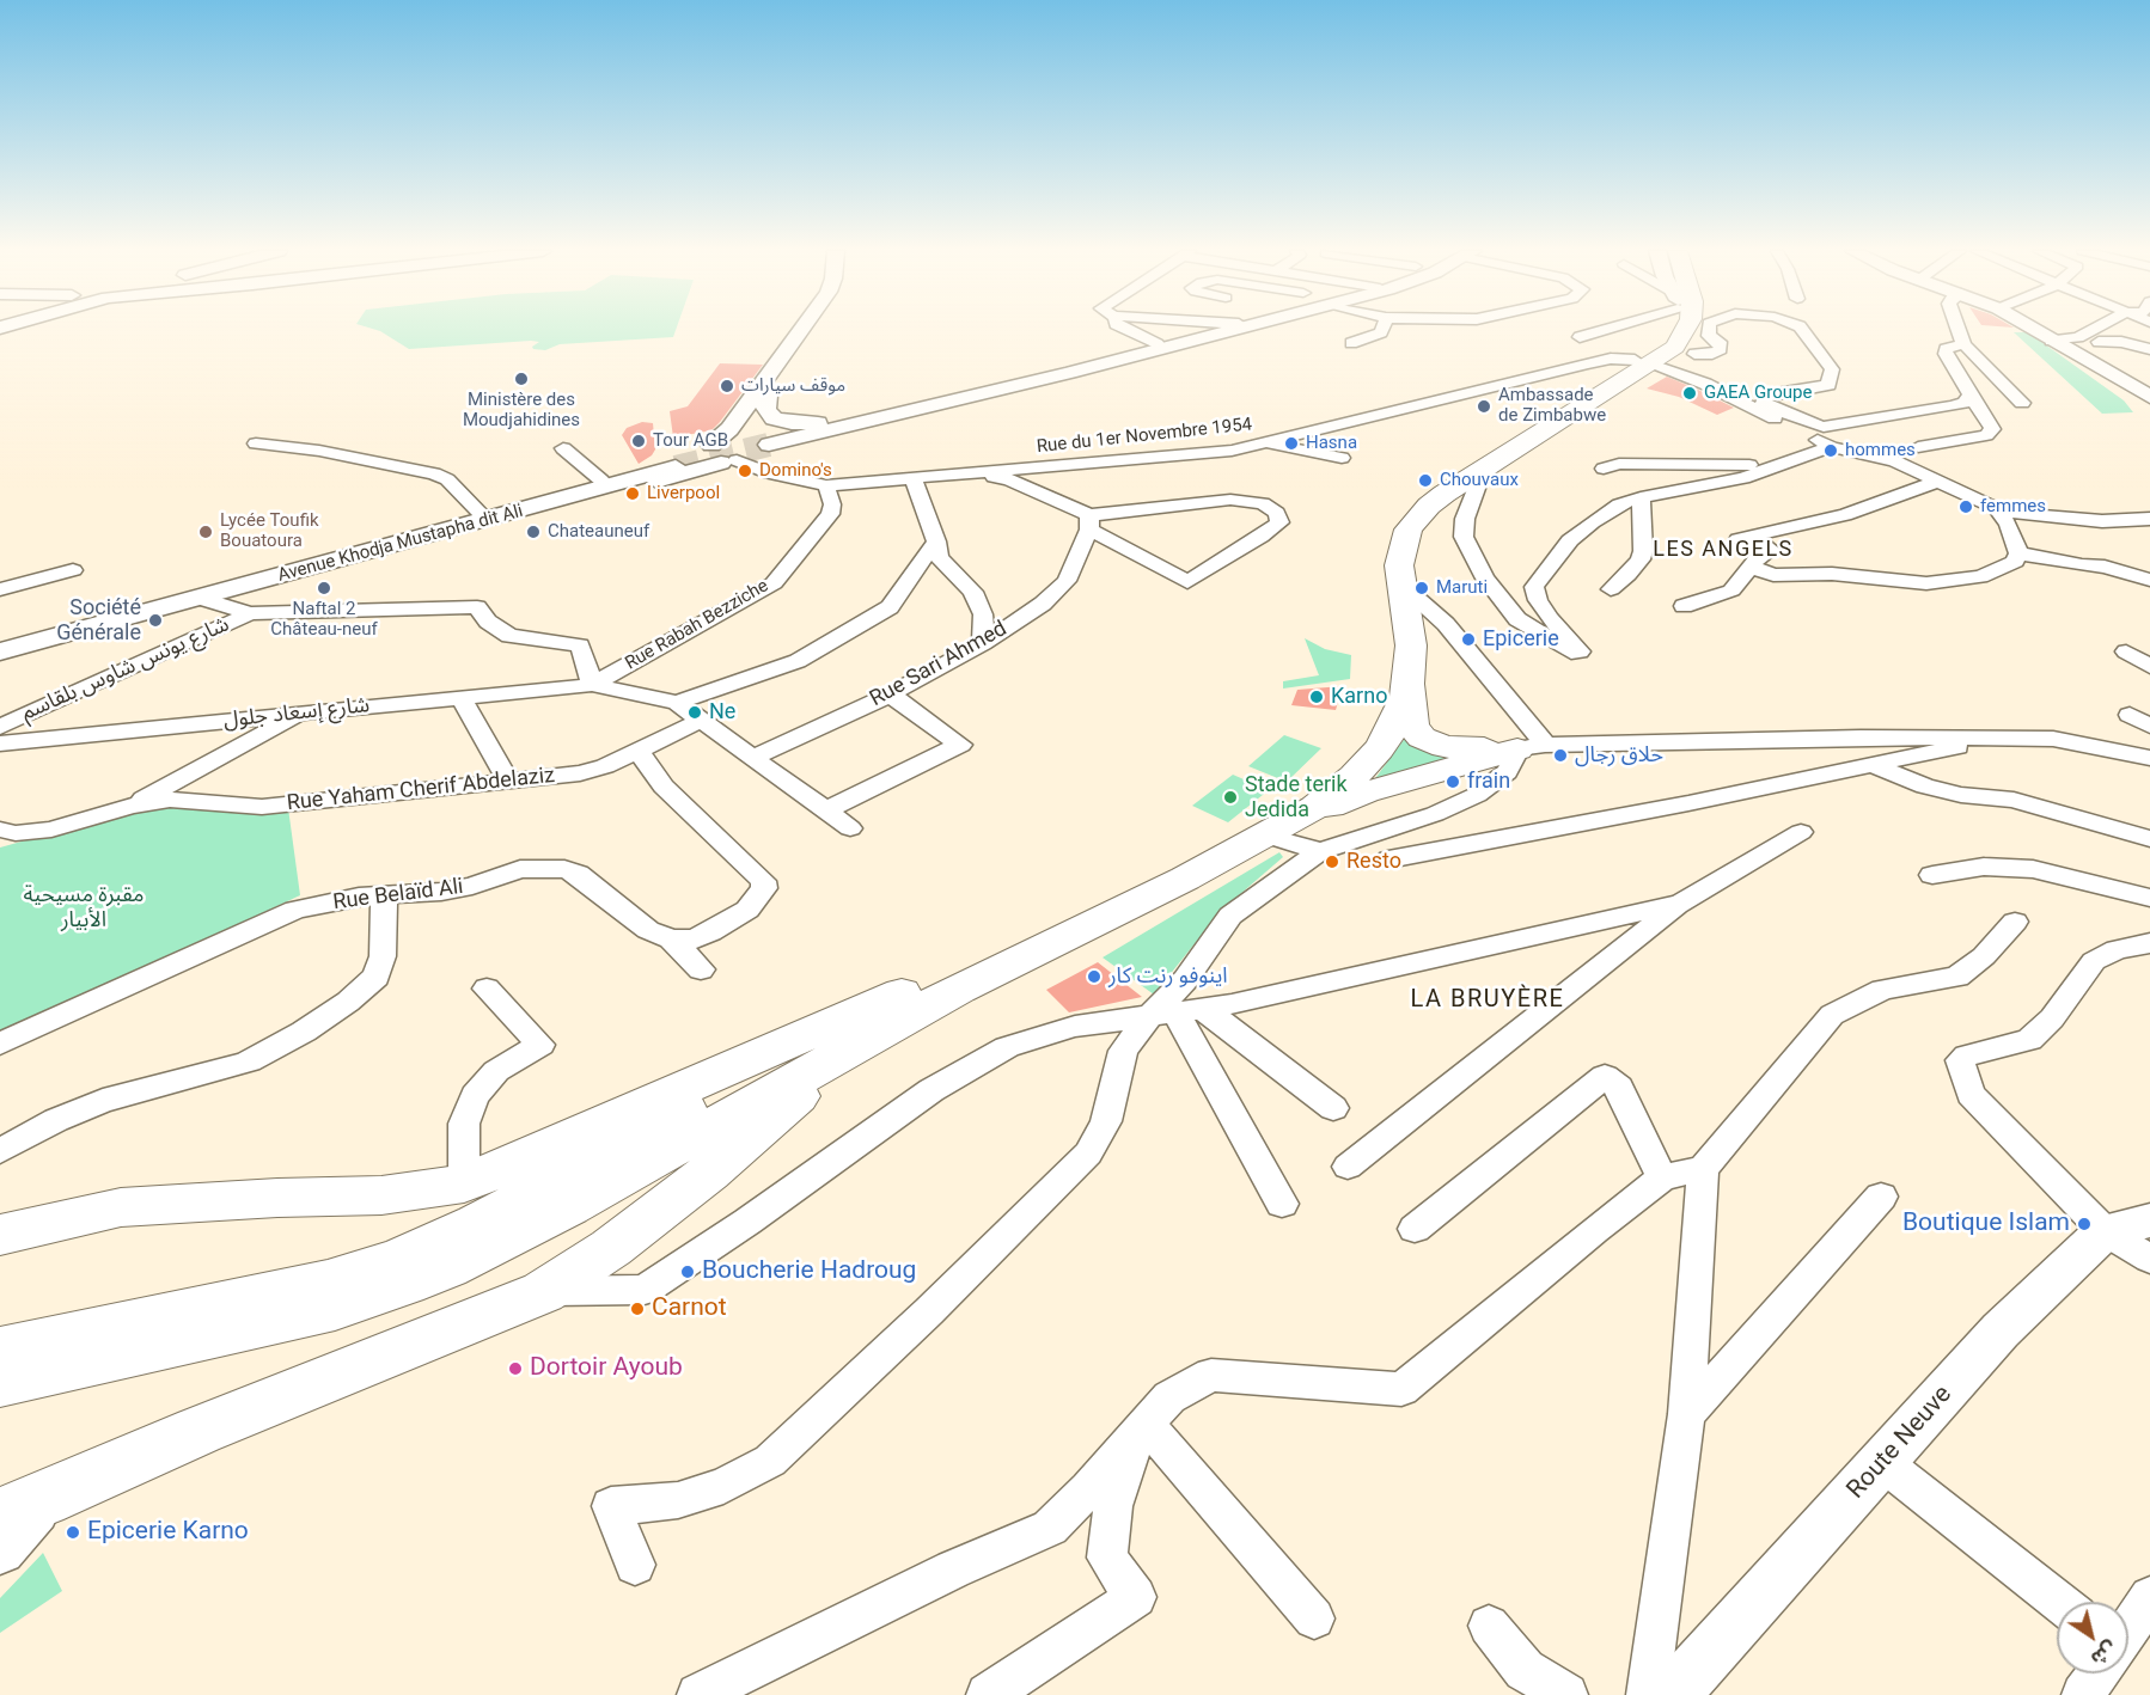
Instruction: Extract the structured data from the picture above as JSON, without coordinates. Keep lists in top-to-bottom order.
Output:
{
  "streets": {
    "main road": ["Avenue Khodja Mustapha dit Ali", "Route Neuve"],
    "street": [
      "Rue du 1er Novembre 1954",
      "Rue Rabah Bezziche",
      "Rue Sari Ahmed",
      "شارع يونس شاوس بلقاسم",
      "شارع إسعاد جلول",
      "Rue Yaham Cherif Abdelaziz",
      "Rue Belaïd Ali"
    ]
  },
  "crossings": [
    ["Rue du 1er Novembre 1954", "Rue Rabah Bezziche"],
    ["Rue Rabah Bezziche", "شارع إسعاد جلول"]
  ],
  "districts": ["LES ANGELS", "LA BRUYÈRE"],
  "parks": ["مقبرة مسيحية الأبيار"],
  "places": [
    "Ministère des Moudjahidines",
    "موقف سيارات",
    "GAEA Groupe",
    "Ambassade de Zimbabwe",
    "Tour AGB",
    "Hasna",
    "hommes",
    "Domino's",
    "Chouvaux",
    "Liverpool",
    "femmes",
    "Lycée Toufik Bouatoura",
    "Chateauneuf",
    "Naftal 2 Château-neuf",
    "Maruti",
    "Société Générale",
    "Epicerie",
    "Karno",
    "Ne",
    "حلاق رجال",
    "frain",
    "Stade terik Jedida",
    "Resto",
    "اينوفو رنت كار",
    "Boutique Islam",
    "Boucherie Hadroug",
    "Carnot",
    "Dortoir Ayoub",
    "Epicerie Karno"
  ],
  "north": "bottom right"
}
